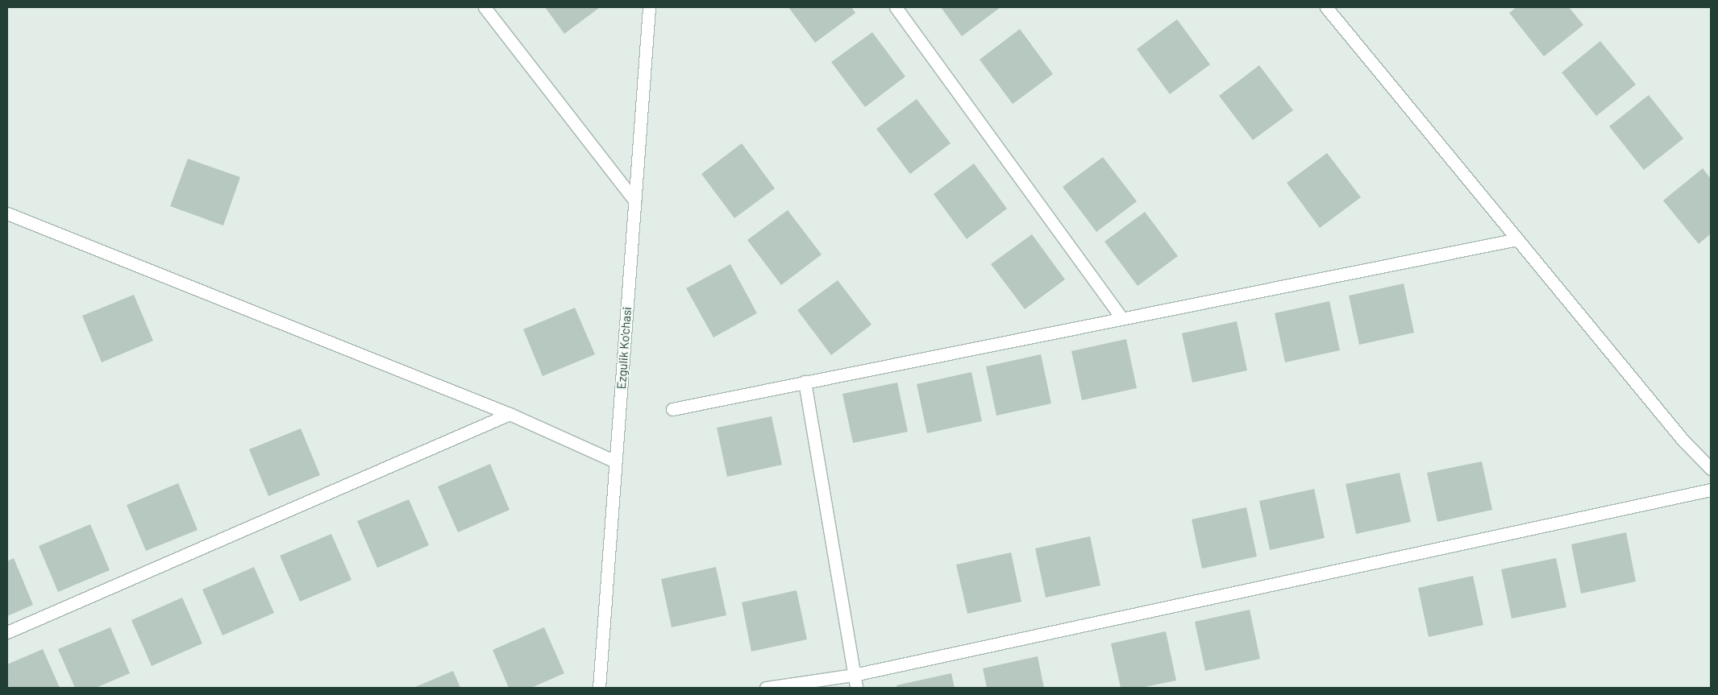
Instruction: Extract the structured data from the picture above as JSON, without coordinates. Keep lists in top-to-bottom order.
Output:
{
  "streets": {
    "street": ["Ezgulik Ko'chasi"]
  }
}
